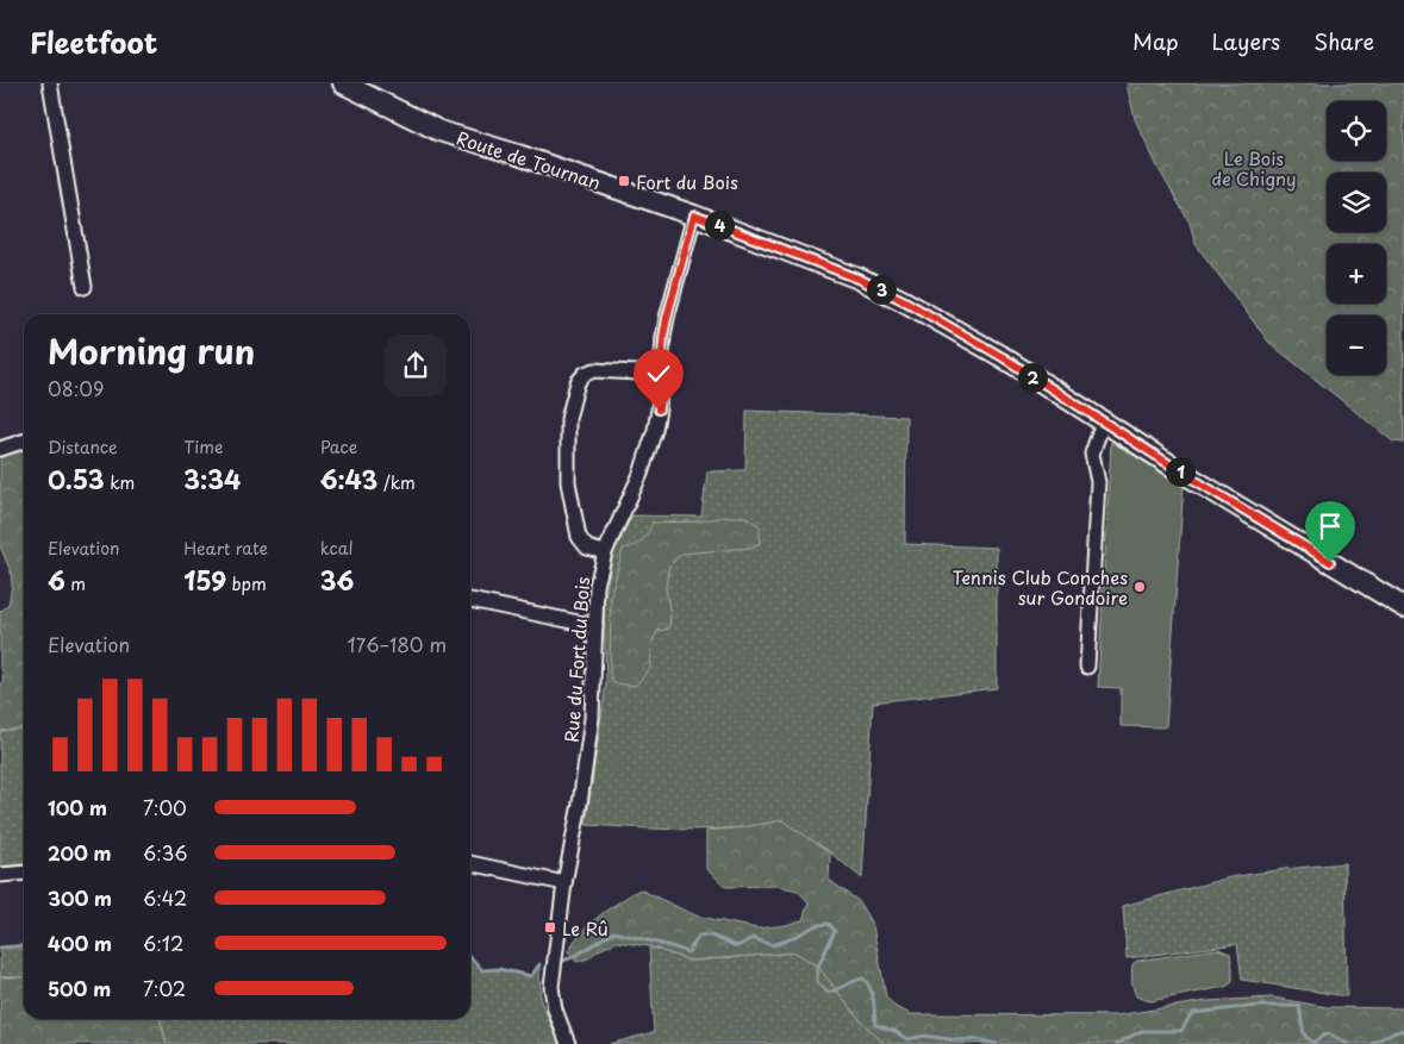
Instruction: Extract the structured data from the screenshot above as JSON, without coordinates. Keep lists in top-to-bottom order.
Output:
{
  "streets": {
    "main road": ["Route de Tournan"],
    "street": ["Rue du Fort du Bois"]
  },
  "crossings": [
    ["Route de Tournan", "Rue du Fort du Bois"]
  ],
  "parks": ["Le Bois de Chigny"],
  "places": {
    "transit": ["Fort du Bois", "Le Rû"],
    "other": ["Tennis Club Conches sur Gondoire"]
  },
  "page": {
    "header": "Fleetfoot",
    "nav": ["Map", "Layers", "Share"],
    "map_buttons": ["+", "−"],
    "pins": [
      "4",
      "3",
      "2",
      "1"
    ],
    "heading": ["Morning run", "08:09"],
    "stats": [
      ["Distance", "0.53 km"],
      ["Time", "3:34"],
      ["Pace", "6:43 /km"],
      ["Elevation", "6 m"],
      ["Heart rate", "159 bpm"],
      ["kcal", "36"]
    ],
    "chart": ["Elevation", "176–180 m"],
    "list": [
      {
        "name": "100 m",
        "note": "7:00"
      },
      {
        "name": "200 m",
        "note": "6:36"
      },
      {
        "name": "300 m",
        "note": "6:42"
      },
      {
        "name": "400 m",
        "note": "6:12"
      },
      {
        "name": "500 m",
        "note": "7:02"
      }
    ]
  }
}
